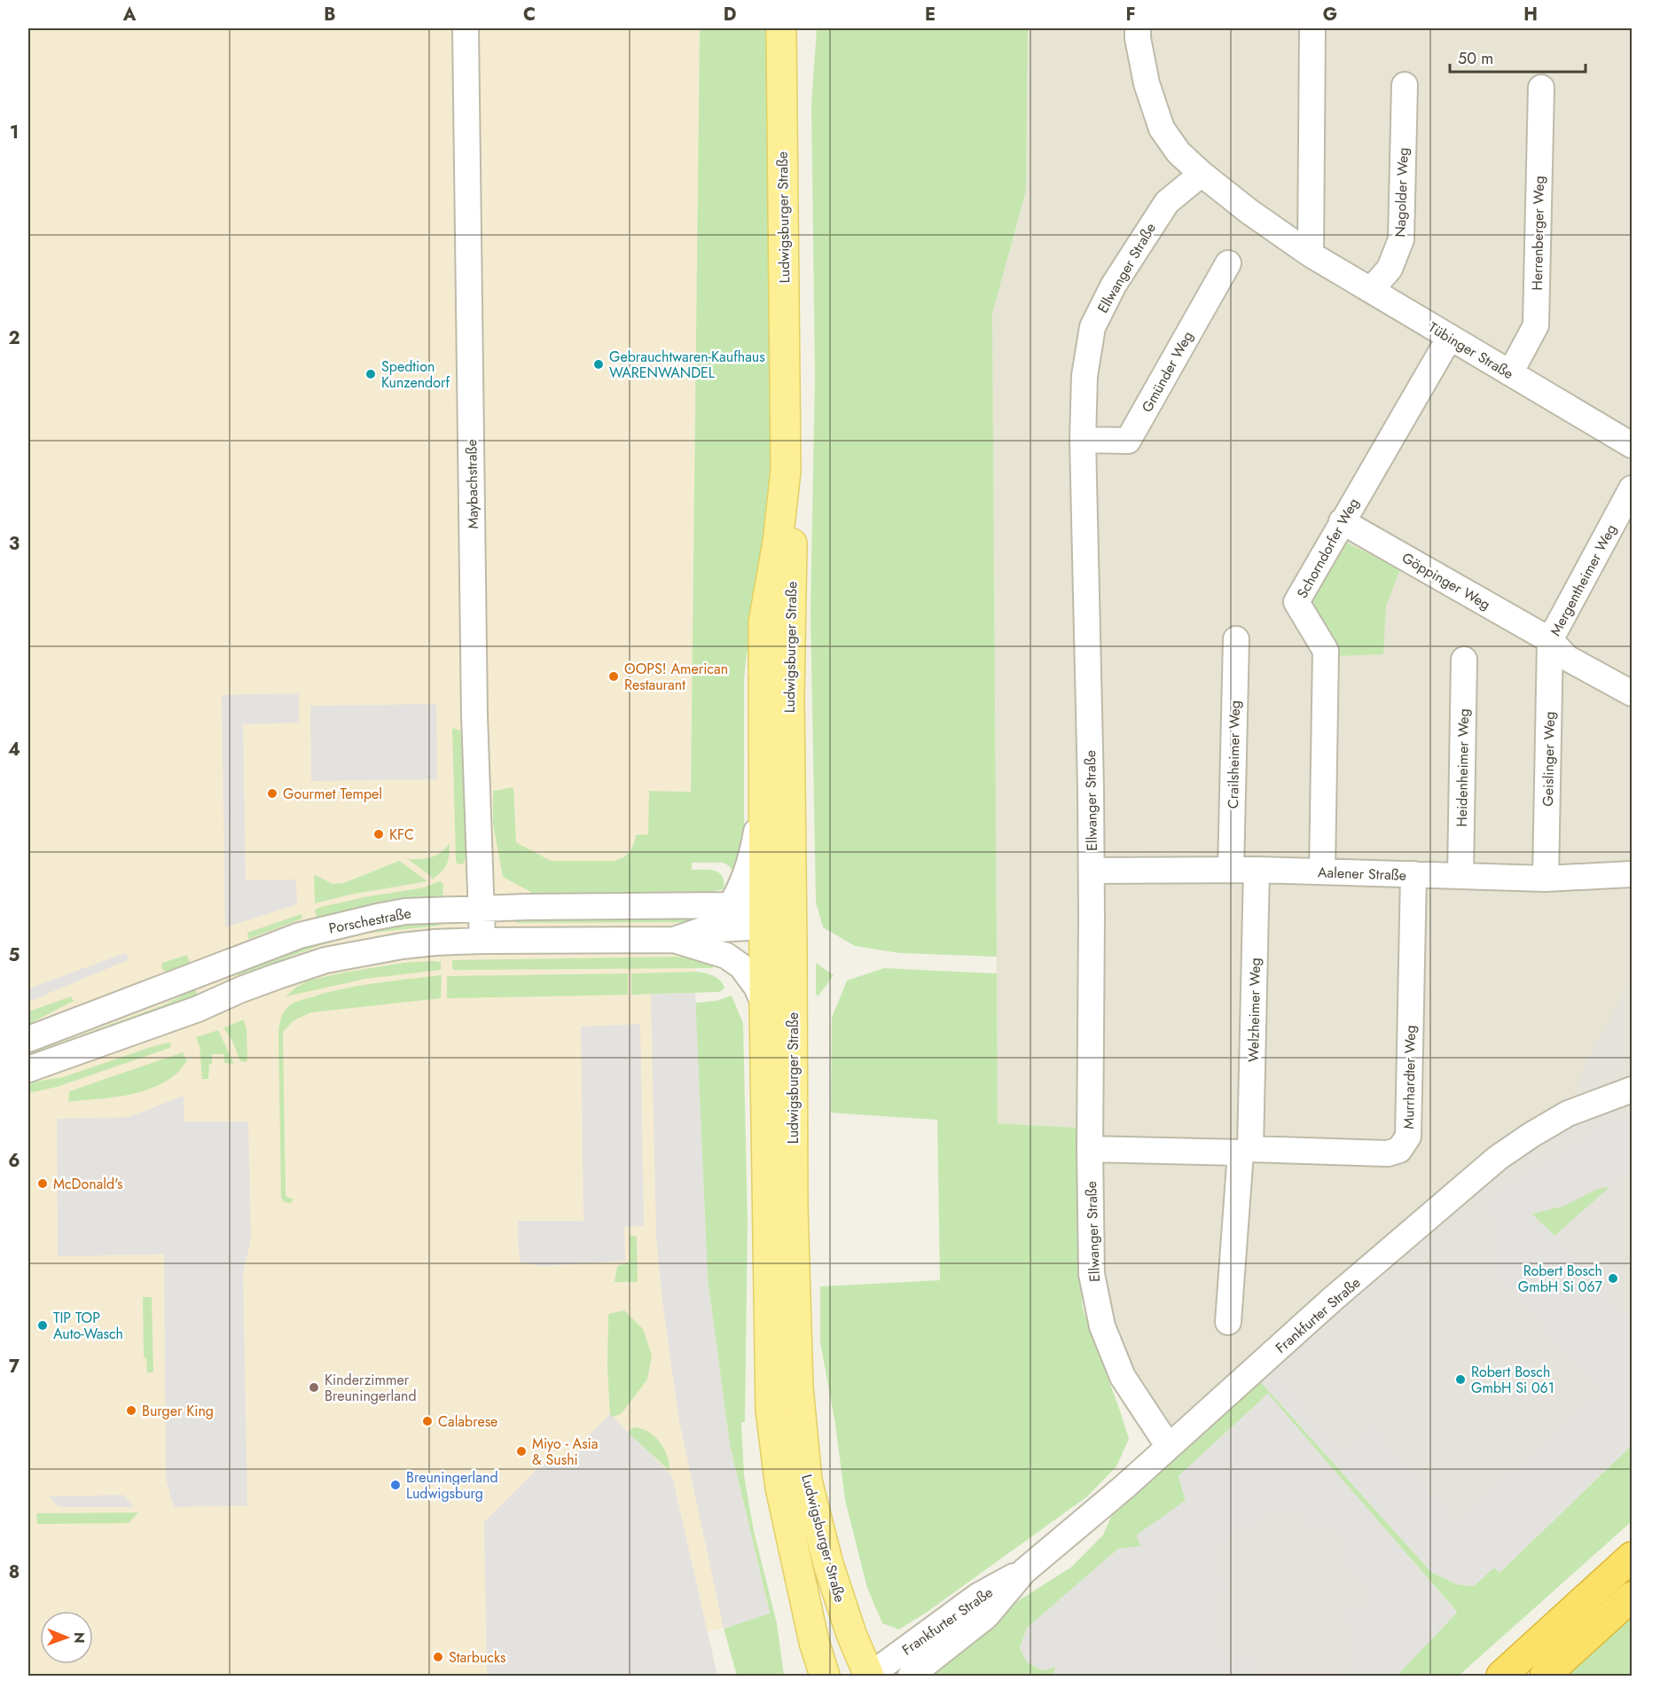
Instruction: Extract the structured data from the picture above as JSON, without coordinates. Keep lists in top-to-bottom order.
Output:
{
  "streets": {
    "main road": ["Ludwigsburger Straße"],
    "street": [
      "Nagolder Weg",
      "Herrenberger Weg",
      "Ellwanger Straße",
      "Tübinger Straße",
      "Gmünder Weg",
      "Maybachstraße",
      "Schorndorfer Weg",
      "Mergentheimer Weg",
      "Göppinger Weg",
      "Crailsheimer Weg",
      "Geislinger Weg",
      "Heidenheimer Weg",
      "Aalener Straße",
      "Porschestraße",
      "Welzheimer Weg",
      "Murrhardter Weg",
      "Frankfurter Straße"
    ]
  },
  "crossings": [
    ["Nagolder Weg", "Tübinger Straße"],
    ["Ludwigsburger Straße", "Porschestraße"],
    ["Ludwigsburger Straße", "Frankfurter Straße"],
    ["Herrenberger Weg", "Tübinger Straße"],
    ["Ellwanger Straße", "Tübinger Straße"],
    ["Ellwanger Straße", "Gmünder Weg"],
    ["Ellwanger Straße", "Aalener Straße"],
    ["Ellwanger Straße", "Murrhardter Weg"],
    ["Ellwanger Straße", "Frankfurter Straße"],
    ["Tübinger Straße", "Schorndorfer Weg"],
    ["Maybachstraße", "Porschestraße"],
    ["Schorndorfer Weg", "Göppinger Weg"],
    ["Schorndorfer Weg", "Aalener Straße"],
    ["Mergentheimer Weg", "Göppinger Weg"],
    ["Mergentheimer Weg", "Geislinger Weg"],
    ["Göppinger Weg", "Geislinger Weg"],
    ["Crailsheimer Weg", "Aalener Straße"],
    ["Geislinger Weg", "Aalener Straße"],
    ["Heidenheimer Weg", "Aalener Straße"],
    ["Aalener Straße", "Welzheimer Weg"],
    ["Aalener Straße", "Murrhardter Weg"],
    ["Welzheimer Weg", "Murrhardter Weg"]
  ],
  "places": [
    "Gebrauchtwaren-Kaufhaus WARENWANDEL",
    "Spedtion Kunzendorf",
    "OOPS! American Restaurant",
    "Gourmet Tempel",
    "KFC",
    "McDonald's",
    "Robert Bosch GmbH Si 067",
    "TIP TOP Auto-Wasch",
    "Robert Bosch GmbH Si 061",
    "Kinderzimmer Breuningerland",
    "Burger King",
    "Calabrese",
    "Miyo - Asia & Sushi",
    "Breuningerland Ludwigsburg",
    "Starbucks"
  ],
  "scale_bar": "50 m",
  "north": "right",
  "grid": {
    "columns": [
      "A",
      "B",
      "C",
      "D",
      "E",
      "F",
      "G",
      "H"
    ],
    "rows": [
      "1",
      "2",
      "3",
      "4",
      "5",
      "6",
      "7",
      "8"
    ]
  }
}
